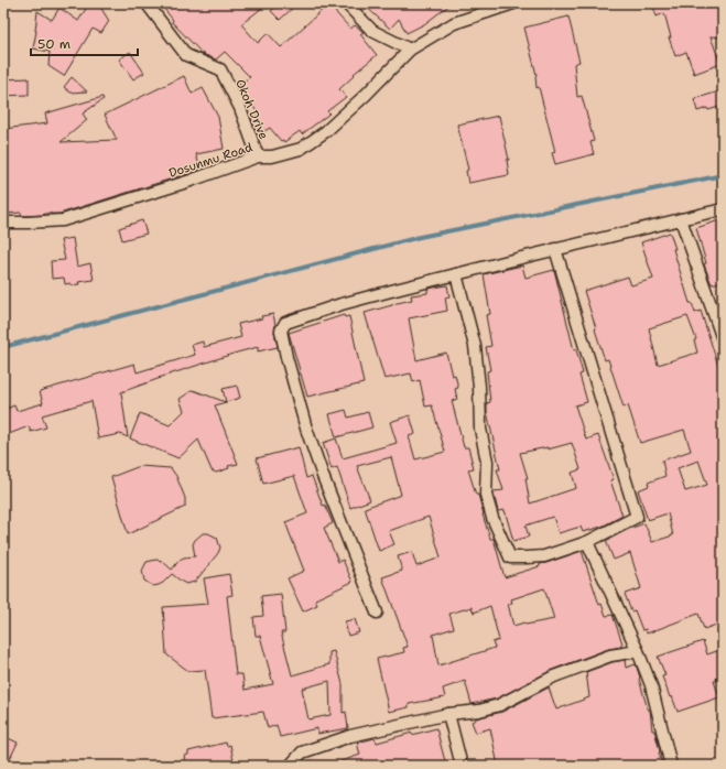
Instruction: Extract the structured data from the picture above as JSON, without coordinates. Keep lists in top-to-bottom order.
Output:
{
  "streets": {
    "street": ["Okoh Drive", "Dosunmu Road"]
  },
  "crossings": [
    ["Okoh Drive", "Dosunmu Road"]
  ],
  "scale_bar": "50 m"
}
